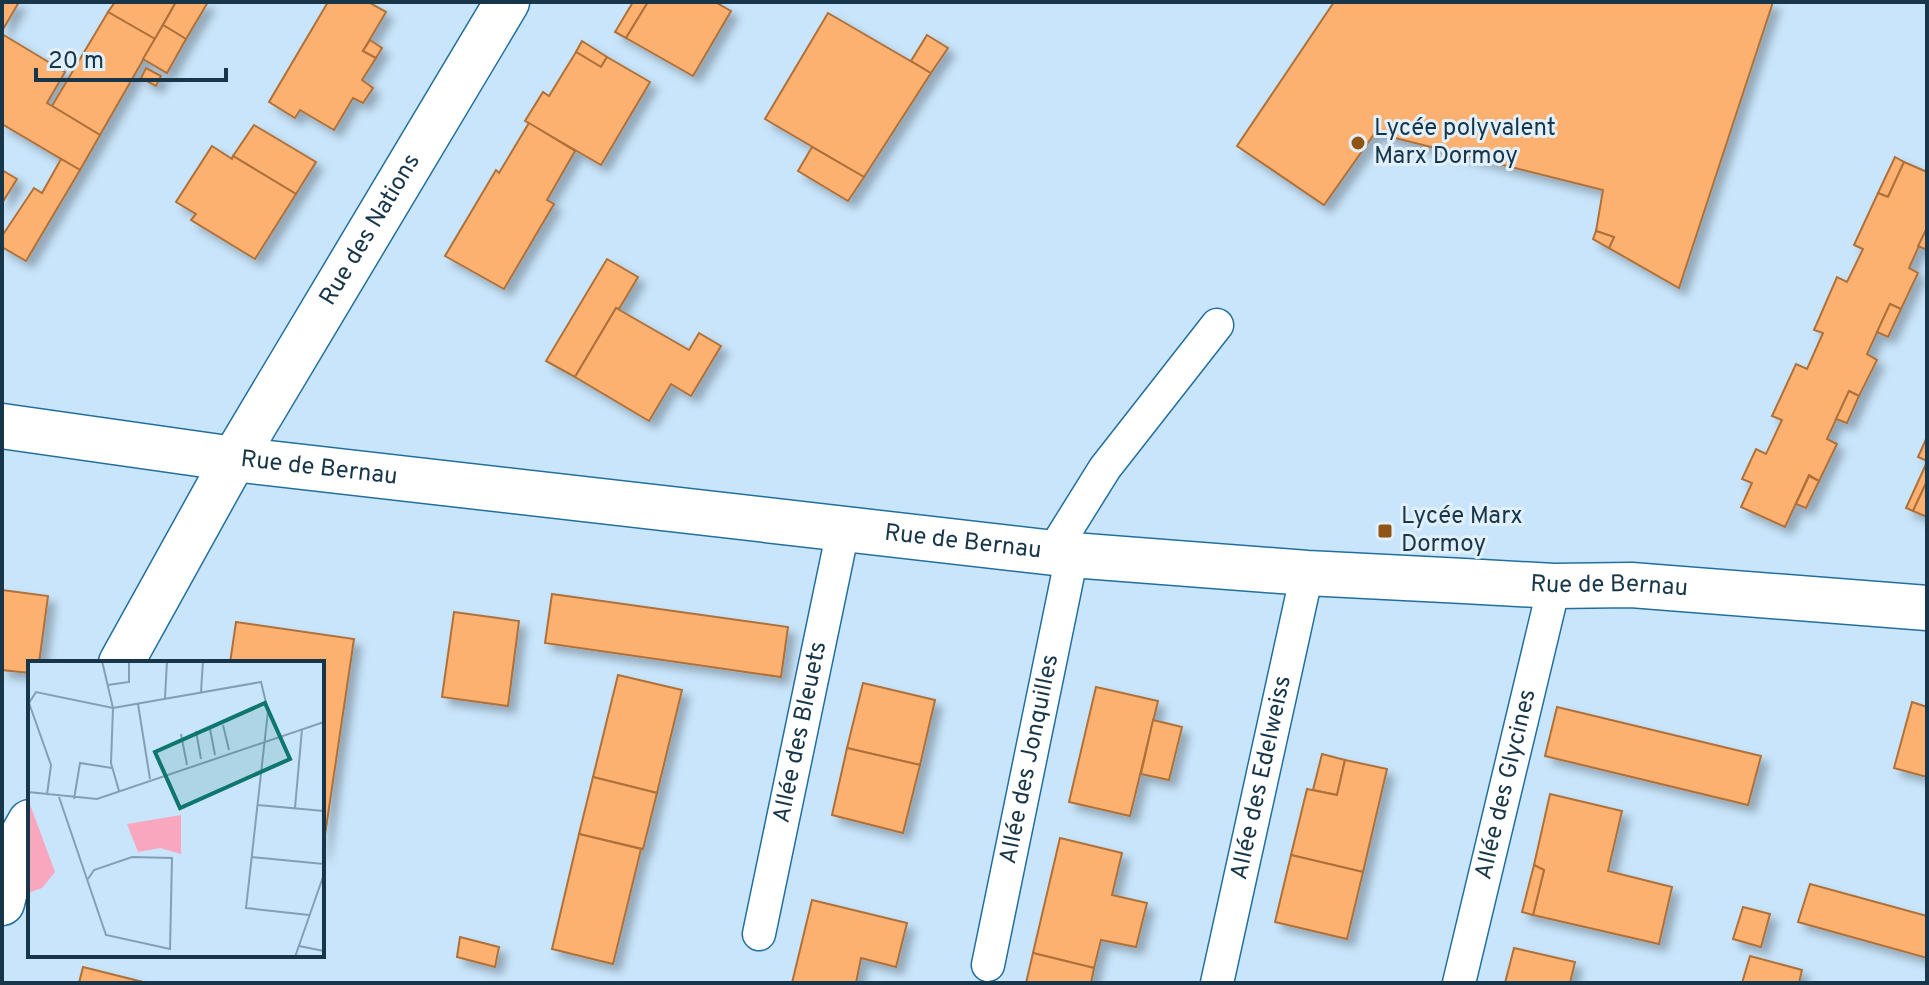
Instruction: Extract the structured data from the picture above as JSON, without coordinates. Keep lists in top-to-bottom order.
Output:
{
  "streets": {
    "street": ["Rue des Nations", "Rue de Bernau"],
    "lane": [
      "Allée des Bleuets",
      "Allée des Jonquilles",
      "Allée des Edelweiss",
      "Allée des Glycines"
    ]
  },
  "crossings": [
    ["Rue des Nations", "Rue de Bernau"],
    ["Rue de Bernau", "Allée des Bleuets"],
    ["Rue de Bernau", "Allée des Jonquilles"],
    ["Rue de Bernau", "Allée des Edelweiss"],
    ["Rue de Bernau", "Allée des Glycines"]
  ],
  "places": {
    "other": ["Lycée polyvalent Marx Dormoy"],
    "transit": ["Lycée Marx Dormoy"]
  },
  "scale_bar": "20 m"
}
